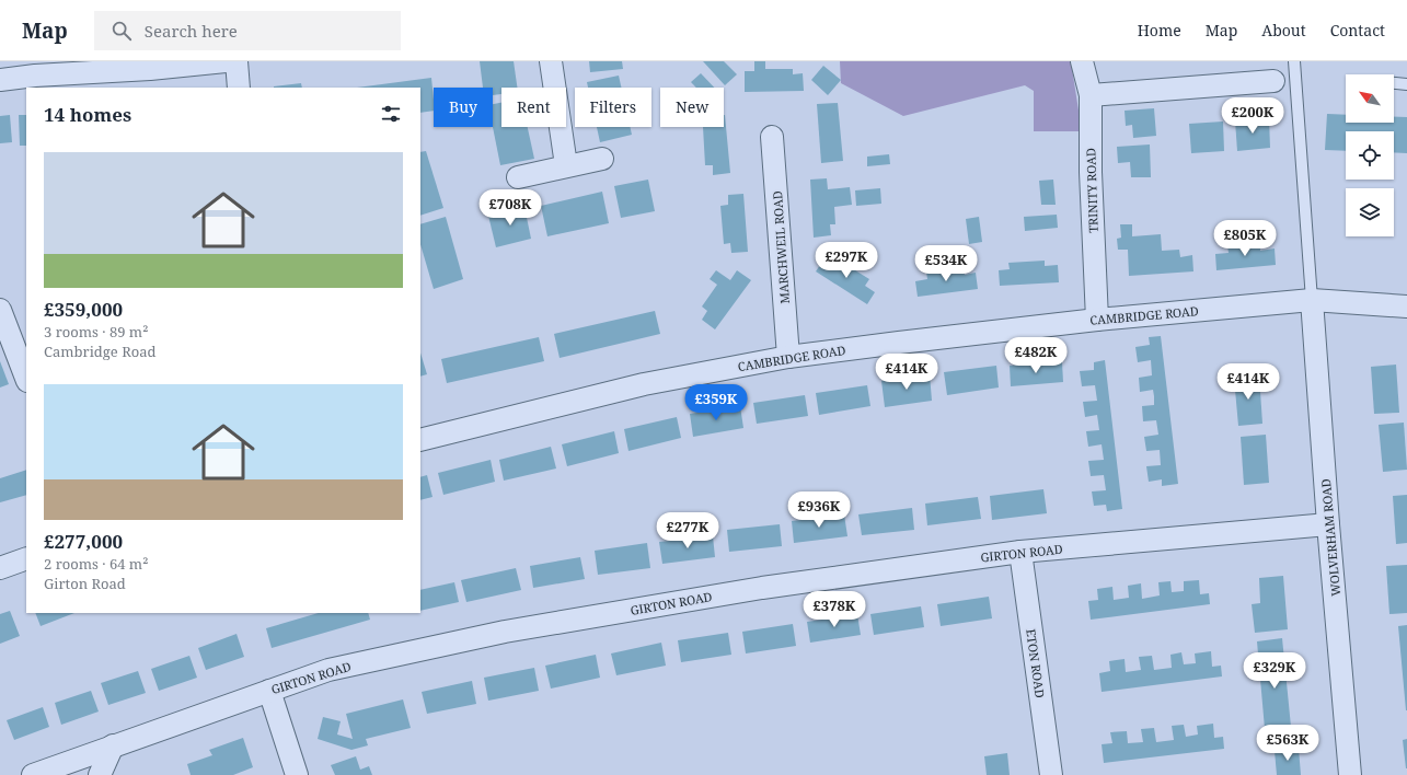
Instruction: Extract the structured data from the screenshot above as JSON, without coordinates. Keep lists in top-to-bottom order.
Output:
{
  "streets": {
    "street": [
      "TRINITY ROAD",
      "MARCHWEIL ROAD",
      "CAMBRIDGE ROAD",
      "WOLVERHAM ROAD",
      "GIRTON ROAD",
      "ETON ROAD"
    ]
  },
  "crossings": [
    ["TRINITY ROAD", "CAMBRIDGE ROAD"],
    ["MARCHWEIL ROAD", "CAMBRIDGE ROAD"],
    ["CAMBRIDGE ROAD", "WOLVERHAM ROAD"],
    ["WOLVERHAM ROAD", "GIRTON ROAD"],
    ["GIRTON ROAD", "ETON ROAD"]
  ],
  "north": "top left",
  "page": {
    "header": "Map",
    "search": "Search here",
    "nav": [
      "Home",
      "Map",
      "About",
      "Contact"
    ],
    "chip": [
      "Buy",
      "Rent",
      "Filters",
      "New"
    ],
    "heading": "14 homes",
    "price": [
      "£200K",
      "£708K",
      "£805K",
      "£297K",
      "£534K",
      "£482K",
      "£414K",
      "£414K",
      "£359K",
      "£936K",
      "£277K",
      "£378K",
      "£329K",
      "£563K"
    ],
    "list": [
      {
        "name": "£359,000",
        "note": "3 rooms · 89 m² · Cambridge Road"
      },
      {
        "name": "£277,000",
        "note": "2 rooms · 64 m² · Girton Road"
      }
    ]
  }
}
